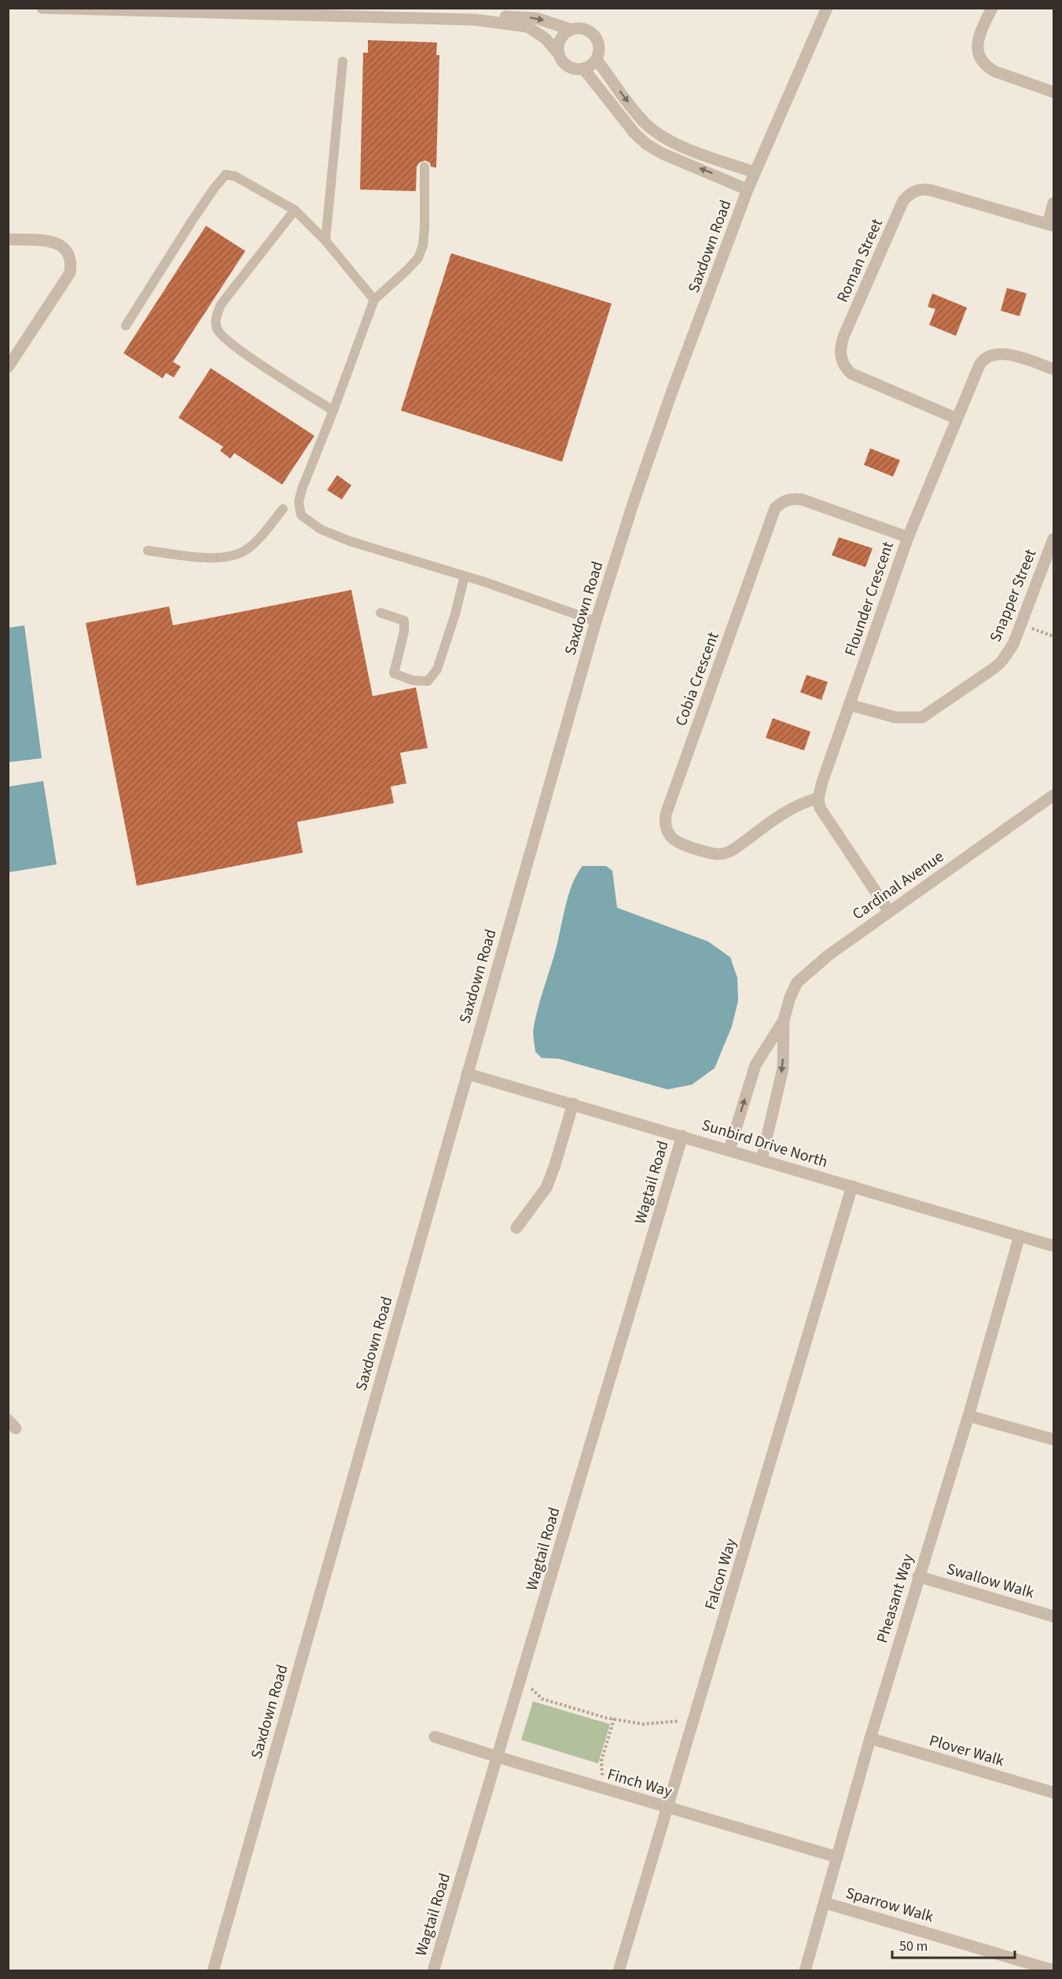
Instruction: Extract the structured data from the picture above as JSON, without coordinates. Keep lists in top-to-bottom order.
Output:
{
  "streets": {
    "street": [
      "Saxdown Road",
      "Roman Street",
      "Snapper Street",
      "Flounder Crescent",
      "Cobia Crescent",
      "Cardinal Avenue",
      "Sunbird Drive North",
      "Wagtail Road",
      "Falcon Way",
      "Swallow Walk",
      "Pheasant Way",
      "Plover Walk",
      "Finch Way",
      "Sparrow Walk"
    ]
  },
  "crossings": [
    ["Saxdown Road", "Sunbird Drive North"],
    ["Roman Street", "Flounder Crescent"],
    ["Snapper Street", "Flounder Crescent"],
    ["Flounder Crescent", "Cobia Crescent"],
    ["Cardinal Avenue", "Sunbird Drive North"],
    ["Sunbird Drive North", "Wagtail Road"],
    ["Sunbird Drive North", "Falcon Way"],
    ["Sunbird Drive North", "Pheasant Way"],
    ["Wagtail Road", "Finch Way"],
    ["Falcon Way", "Finch Way"],
    ["Swallow Walk", "Pheasant Way"],
    ["Pheasant Way", "Plover Walk"],
    ["Pheasant Way", "Finch Way"],
    ["Pheasant Way", "Sparrow Walk"]
  ],
  "scale_bar": "50 m"
}
